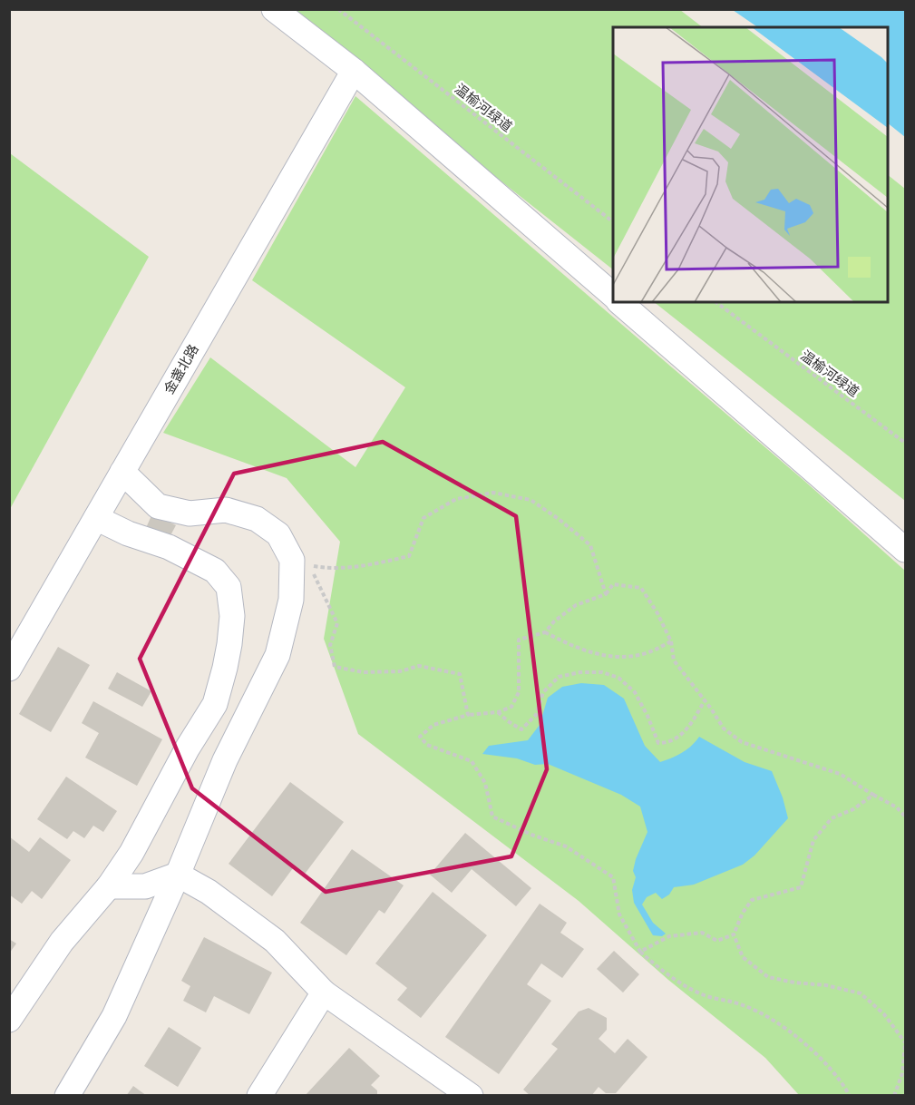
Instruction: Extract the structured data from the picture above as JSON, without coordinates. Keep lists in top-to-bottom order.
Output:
{
  "streets": {
    "street": ["金盏北路"],
    "path": ["温榆河绿道"]
  }
}
